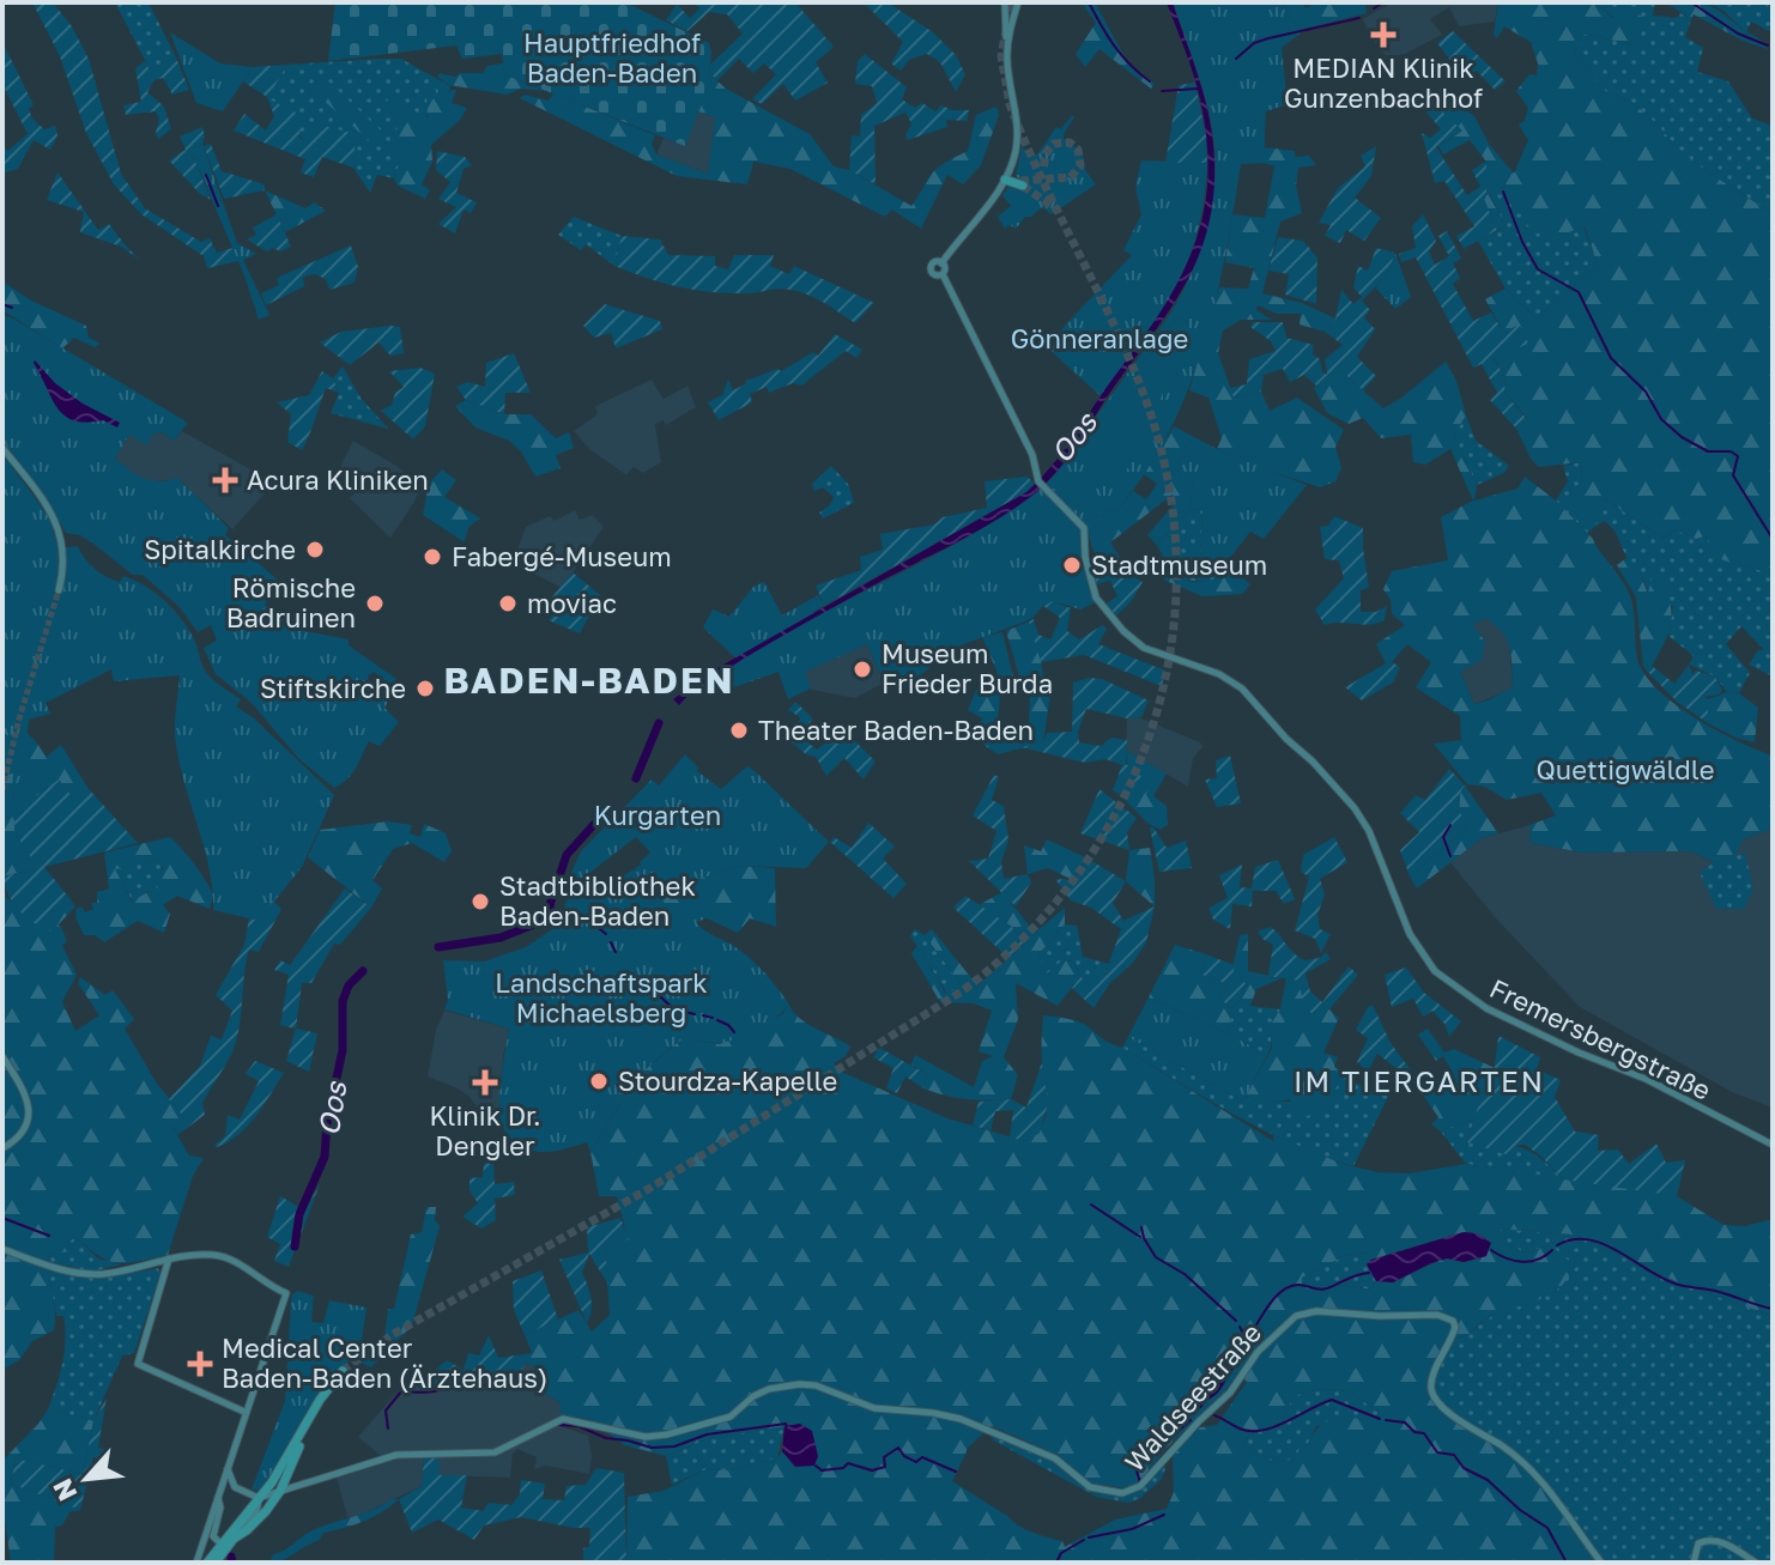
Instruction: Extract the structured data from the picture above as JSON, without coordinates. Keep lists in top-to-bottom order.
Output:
{
  "streets": {
    "main road": ["Fremersbergstraße", "Waldseestraße"]
  },
  "districts": ["BADEN-BADEN", "IM TIERGARTEN"],
  "water": ["Oos"],
  "parks": [
    "Hauptfriedhof Baden-Baden",
    "Gönneranlage",
    "Quettigwäldle",
    "Kurgarten",
    "Landschaftspark Michaelsberg"
  ],
  "places": {
    "health": [
      "MEDIAN Klinik Gunzenbachhof",
      "Acura Kliniken",
      "Klinik Dr. Dengler",
      "Medical Center Baden-Baden (Ärztehaus)"
    ],
    "other": [
      "Spitalkirche",
      "Fabergé-Museum",
      "Stadtmuseum",
      "Römische Badruinen",
      "moviac",
      "Museum Frieder Burda",
      "Stiftskirche",
      "Theater Baden-Baden",
      "Stadtbibliothek Baden-Baden",
      "Stourdza-Kapelle"
    ]
  },
  "north": "bottom left"
}
